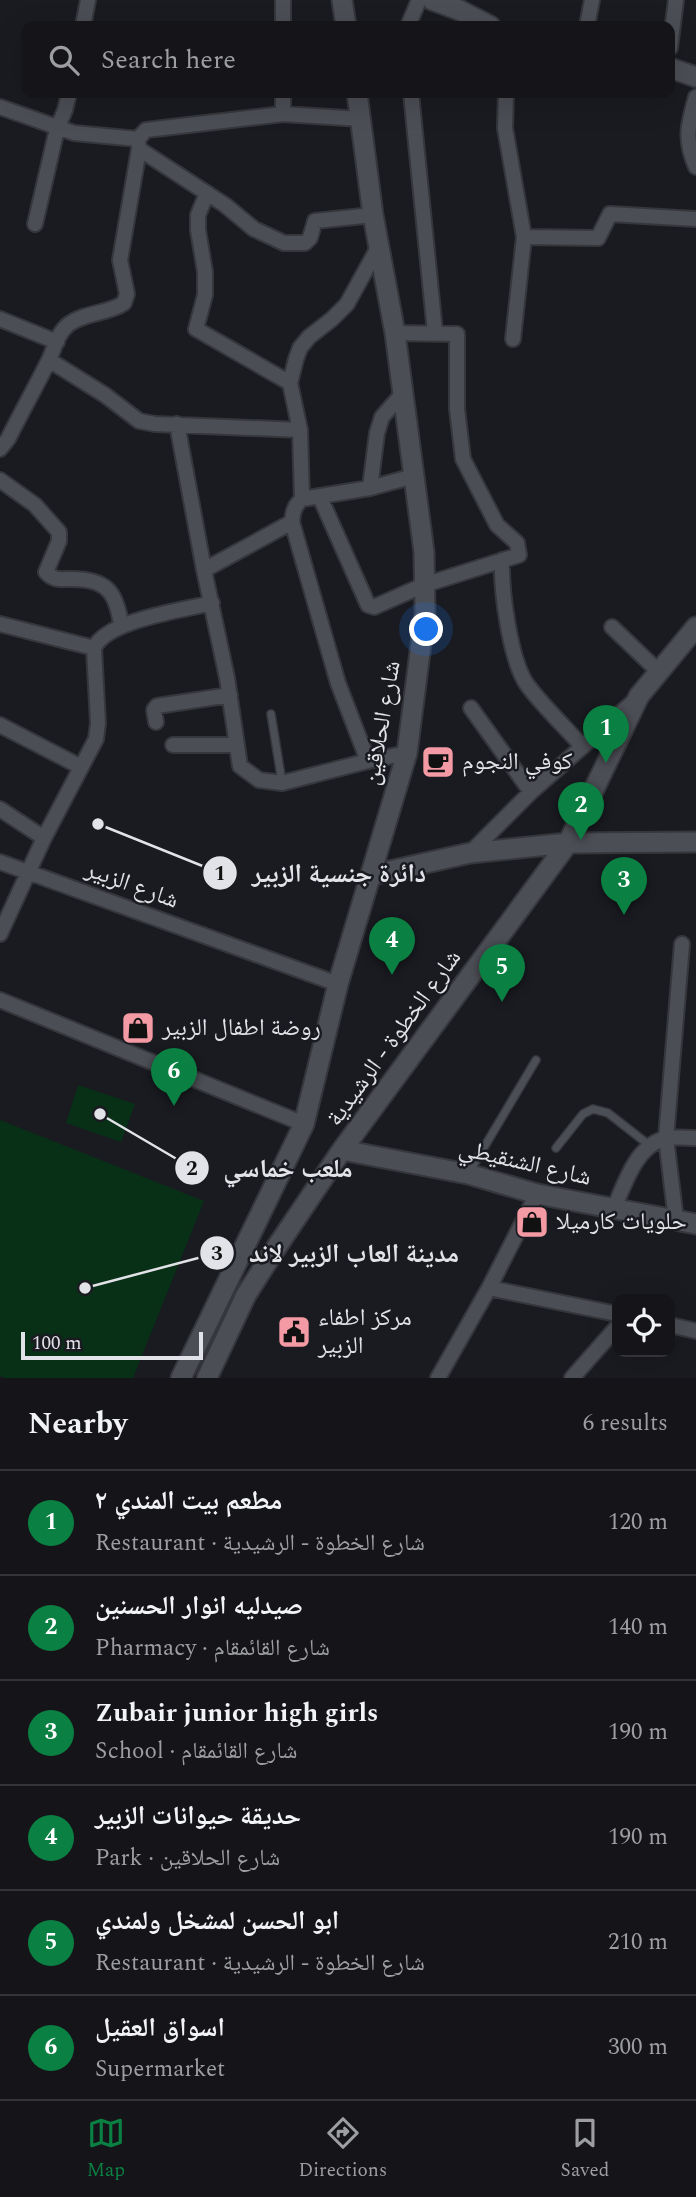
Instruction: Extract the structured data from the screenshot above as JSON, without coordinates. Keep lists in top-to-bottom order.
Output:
{
  "streets": {
    "main road": ["شارع الحلاقين", "شارع الخطوة - الرشيدية", "شارع الشنقيطي"],
    "street": ["شارع الزبير"]
  },
  "crossings": [
    ["شارع الحلاقين", "شارع الزبير"],
    ["شارع الخطوة - الرشيدية", "شارع الشنقيطي"]
  ],
  "places": {
    "cafe": ["كوفي النجوم"],
    "other": ["دائرة جنسية الزبير", "ملعب خماسي", "مدينة العاب الزبير لاند"],
    "shop": ["روضة اطفال الزبير", "حلويات كارميلا"],
    "public building": ["مركز اطفاء الزبير"]
  },
  "scale_bar": "100 m",
  "page": {
    "search": "Search here",
    "pins": [
      "1",
      "2",
      "3",
      "4",
      "5",
      "6"
    ],
    "scale": "100 m",
    "heading": ["Nearby", "6 results"],
    "list": [
      {
        "mark": "1",
        "name": "مطعم بيت المندي ٢",
        "note": "Restaurant · شارع الخطوة - الرشيدية",
        "value": "120 m"
      },
      {
        "mark": "2",
        "name": "صيدليه انوار الحسنين",
        "note": "Pharmacy · شارع القائمقام",
        "value": "140 m"
      },
      {
        "mark": "3",
        "name": "Zubair junior high girls",
        "note": "School · شارع القائمقام",
        "value": "190 m"
      },
      {
        "mark": "4",
        "name": "حديقة حيوانات الزبير",
        "note": "Park · شارع الحلاقين",
        "value": "190 m"
      },
      {
        "mark": "5",
        "name": "ابو الحسن لمشخل ولمندي",
        "note": "Restaurant · شارع الخطوة - الرشيدية",
        "value": "210 m"
      },
      {
        "mark": "6",
        "name": "اسواق العقيل",
        "note": "Supermarket",
        "value": "300 m"
      }
    ],
    "nav": ["Map", "Directions", "Saved"]
  }
}
